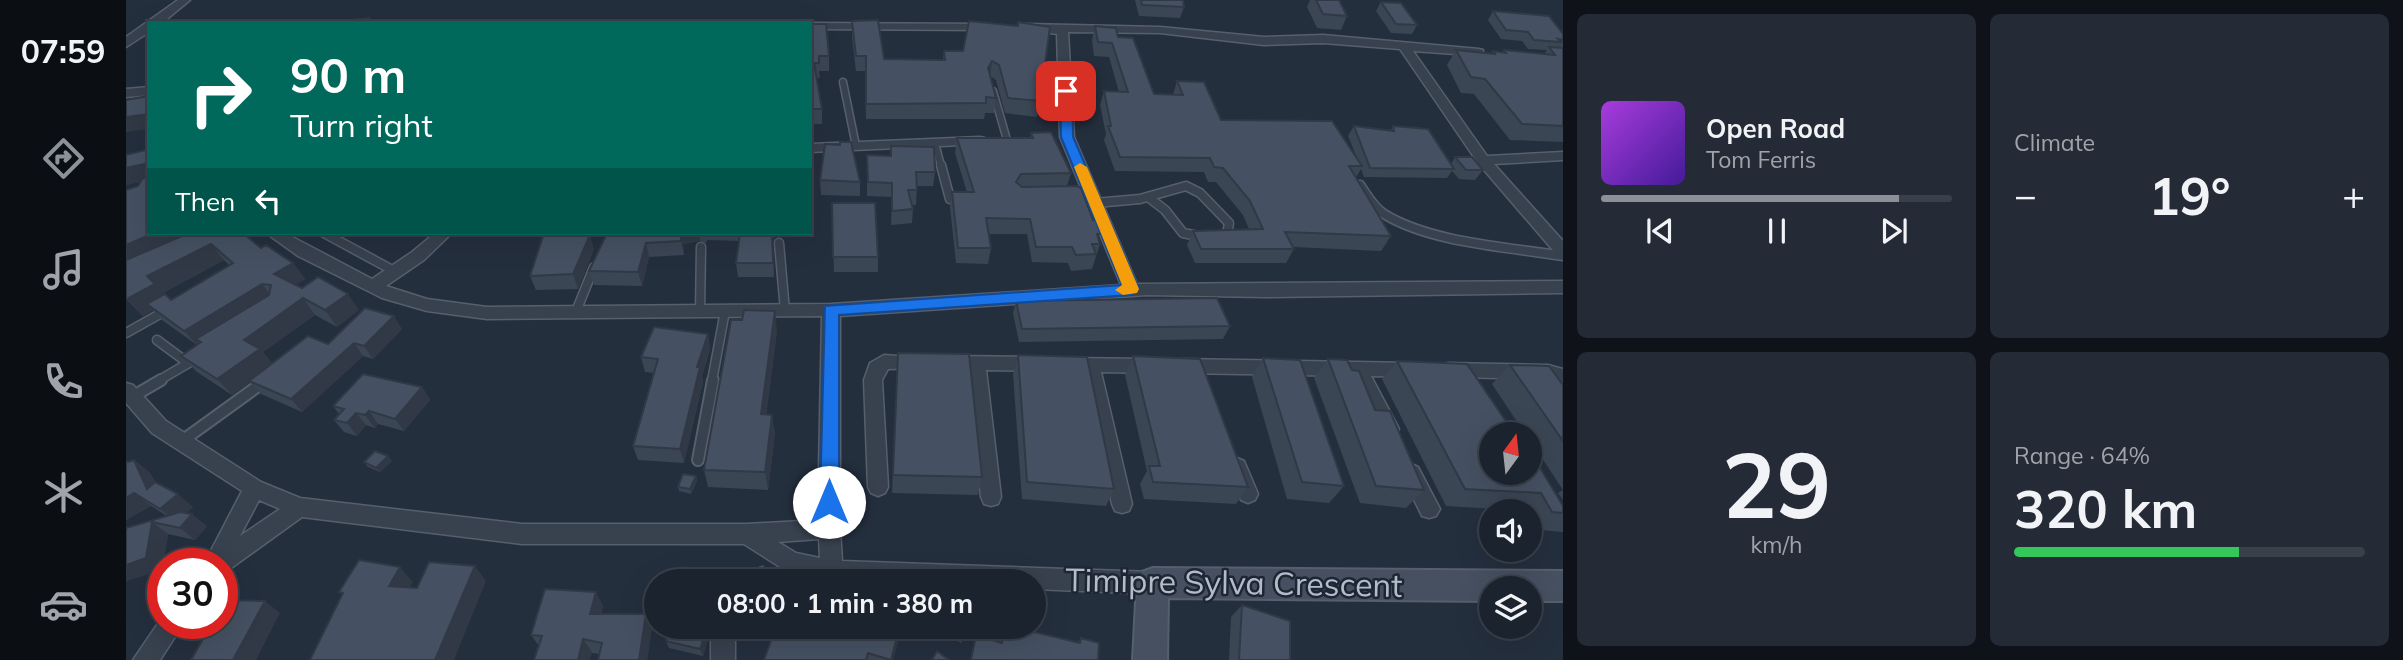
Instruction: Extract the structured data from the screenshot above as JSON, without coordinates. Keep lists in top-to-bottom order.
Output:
{
  "streets": {
    "street": ["Timipre Sylva Crescent"]
  },
  "north": "top",
  "page": {
    "tabs": "07:59",
    "tile": [
      "Climate",
      ["29", "km/h"],
      ["Range · 64%", "320 km"]
    ],
    "turn": ["90 m", "Turn right"],
    "song": ["Open Road", "Tom Ferris"],
    "heat": ["−", "19°", "+"],
    "then": "Then",
    "limit": "30",
    "trip": "08:00 · 1 min · 380 m"
  }
}
